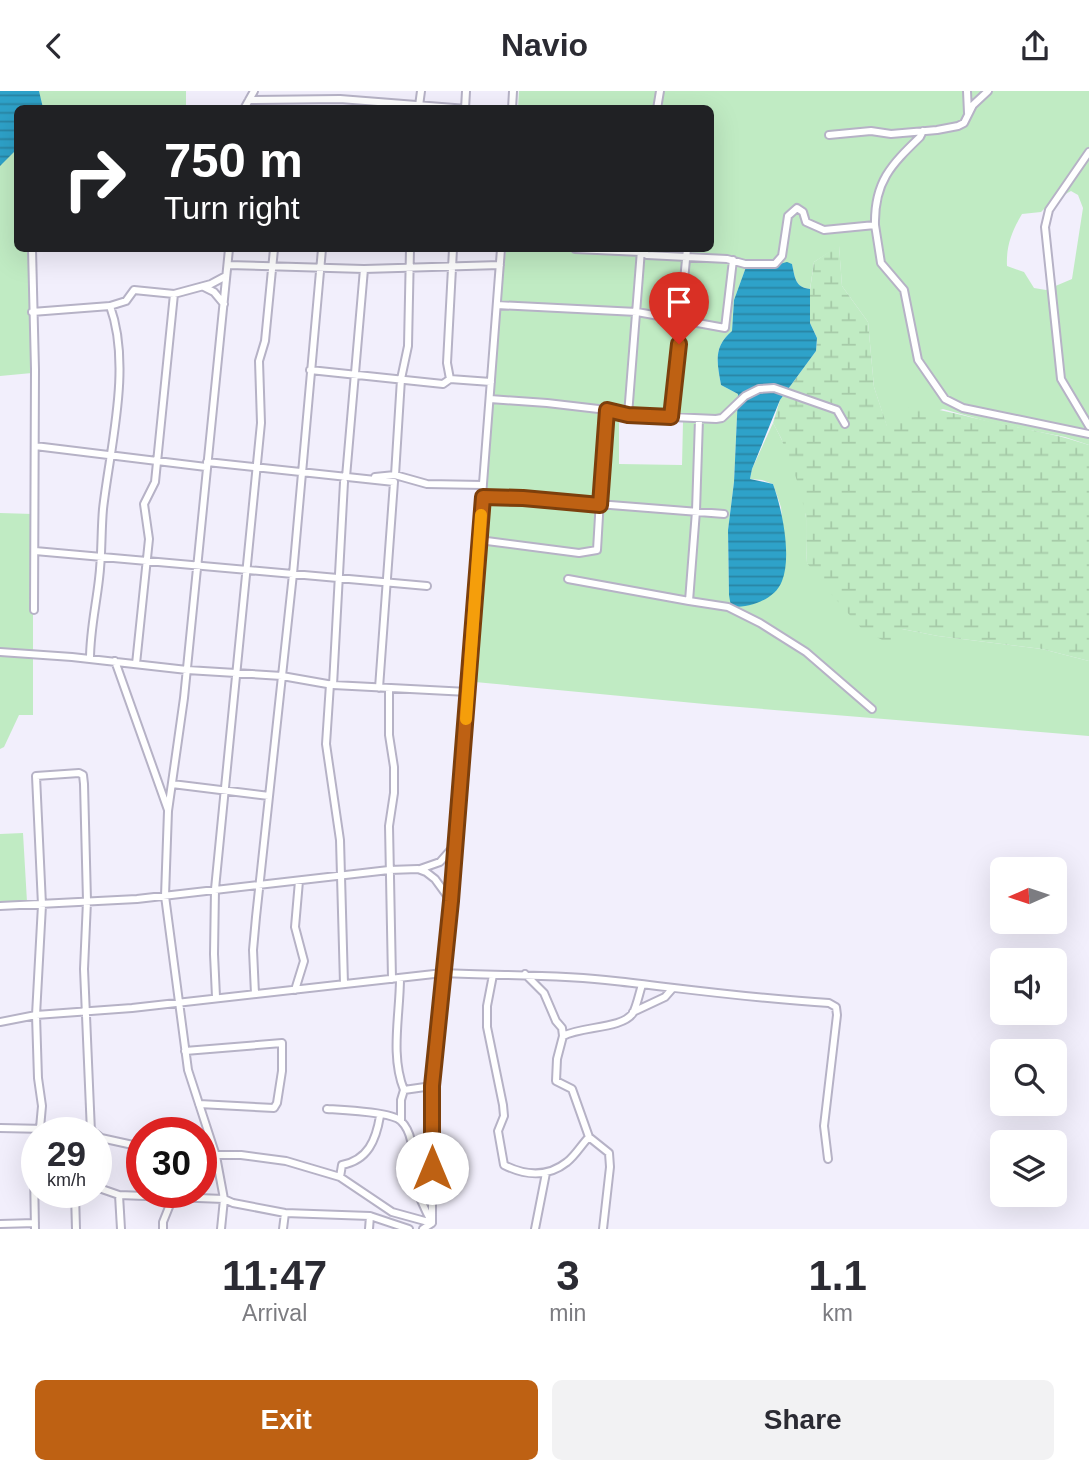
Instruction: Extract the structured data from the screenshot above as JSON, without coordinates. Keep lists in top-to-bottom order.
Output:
{
  "north": "left",
  "page": {
    "header": "Navio",
    "turn": ["750 m", "Turn right"],
    "speed": "29 km/h",
    "limit": "30",
    "eta": [
      "11:47",
      "Arrival",
      "3",
      "min",
      "1.1",
      "km"
    ],
    "buttons": ["Exit", "Share"]
  }
}
